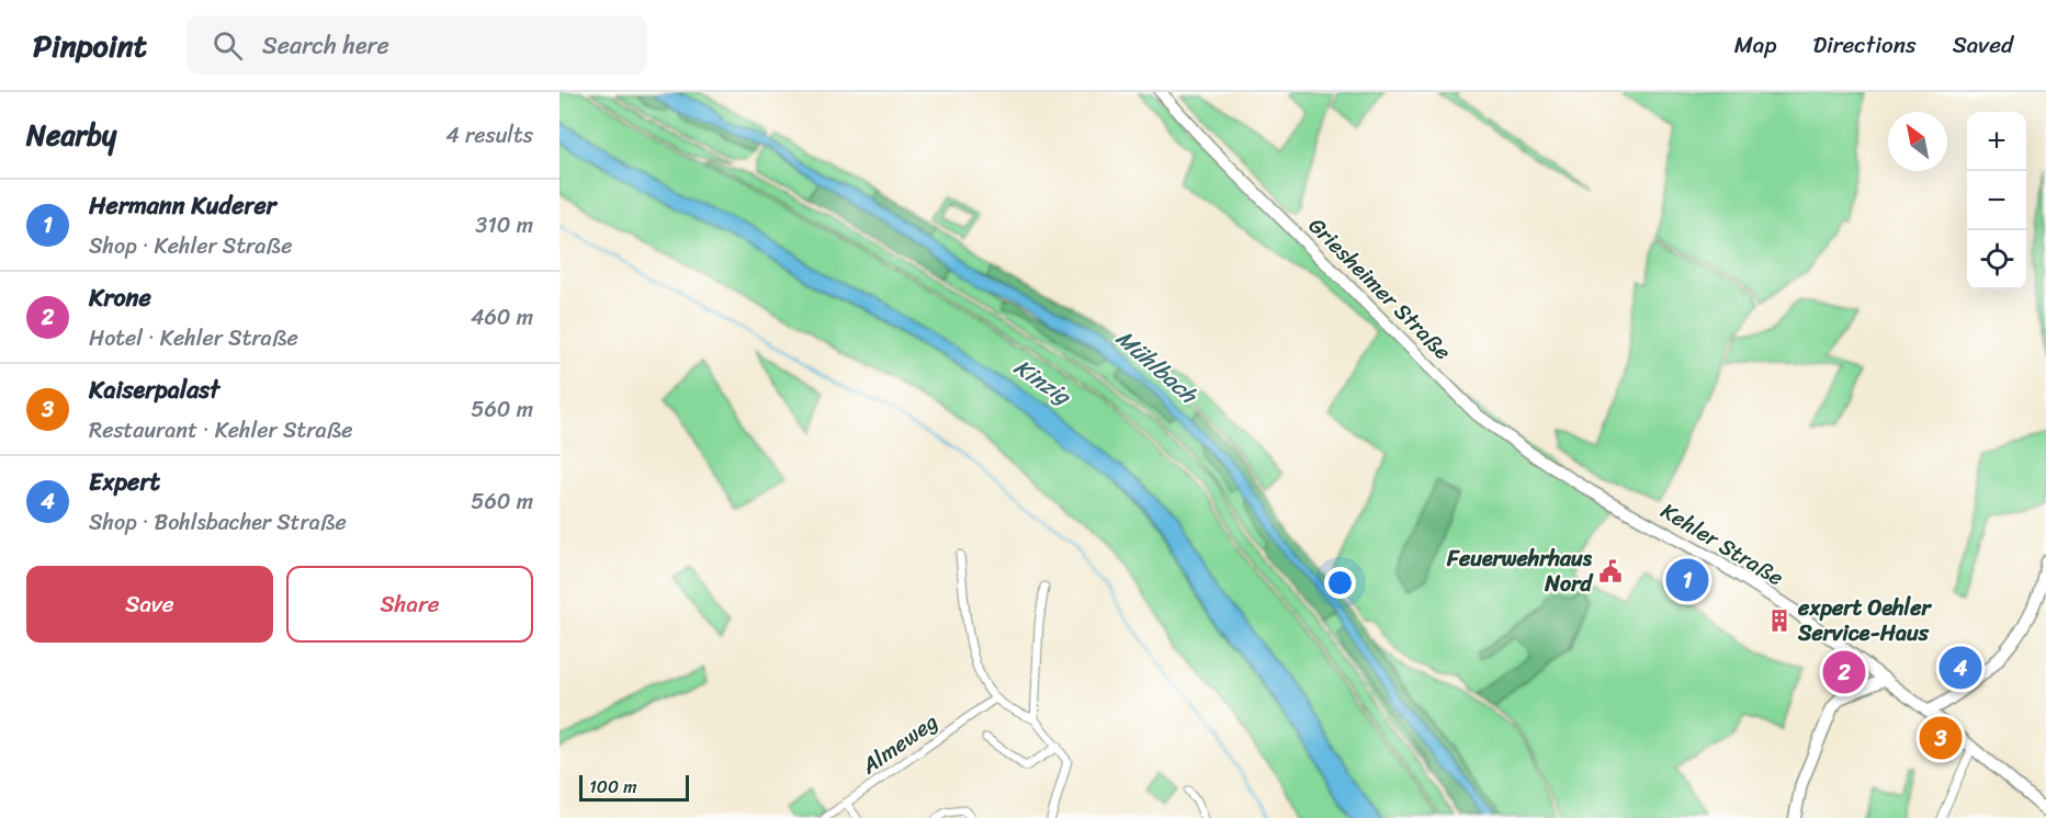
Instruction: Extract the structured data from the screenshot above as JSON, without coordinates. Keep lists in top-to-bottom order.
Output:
{
  "streets": {
    "main road": ["Griesheimer Straße", "Kehler Straße"],
    "street": ["Almeweg"]
  },
  "crossings": [
    ["Griesheimer Straße", "Kehler Straße"]
  ],
  "water": ["Mühlbach", "Kinzig"],
  "places": {
    "public building": ["Feuerwehrhaus Nord"],
    "building": ["expert Oehler Service-Haus"]
  },
  "scale_bar": "100 m",
  "north": "top left",
  "page": {
    "header": "Pinpoint",
    "search": "Search here",
    "nav": ["Map", "Directions", "Saved"],
    "heading": ["Nearby", "4 results"],
    "map_buttons": ["+", "−"],
    "list": [
      {
        "mark": "1",
        "name": "Hermann Kuderer",
        "note": "Shop · Kehler Straße",
        "value": "310 m"
      },
      {
        "mark": "2",
        "name": "Krone",
        "note": "Hotel · Kehler Straße",
        "value": "460 m"
      },
      {
        "mark": "3",
        "name": "Kaiserpalast",
        "note": "Restaurant · Kehler Straße",
        "value": "560 m"
      },
      {
        "mark": "4",
        "name": "Expert",
        "note": "Shop · Bohlsbacher Straße",
        "value": "560 m"
      }
    ],
    "buttons": ["Save", "Share"],
    "pins": [
      "1",
      "4",
      "2",
      "3"
    ],
    "scale": "100 m"
  }
}
